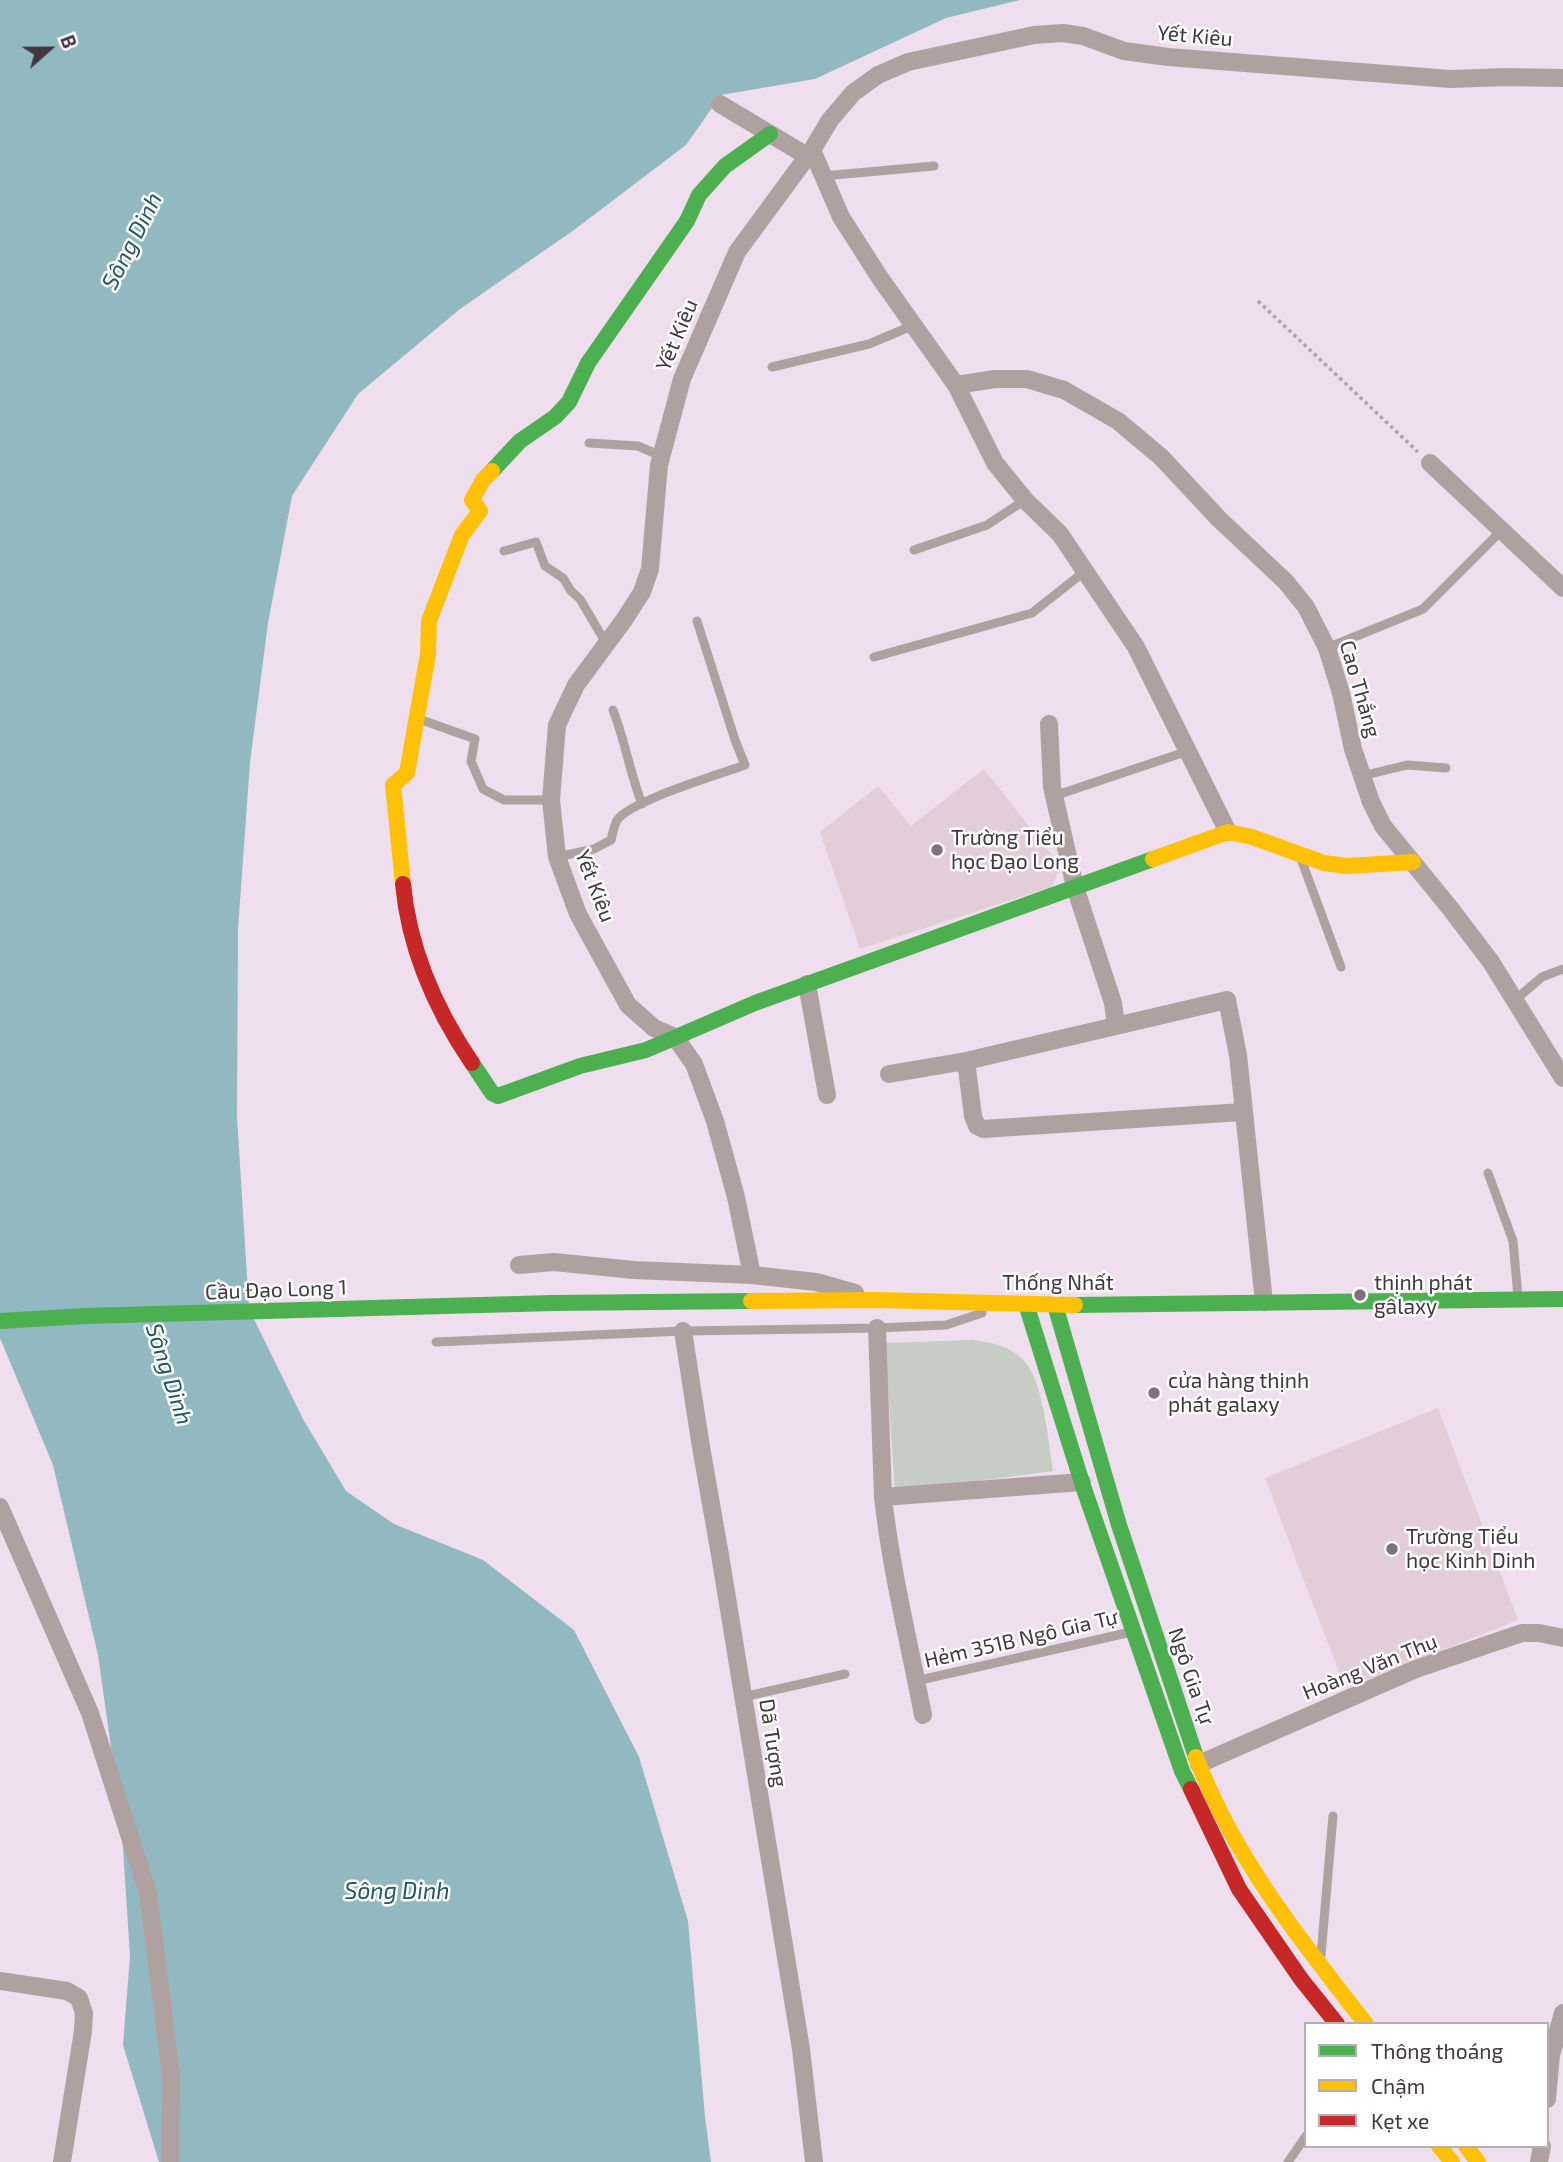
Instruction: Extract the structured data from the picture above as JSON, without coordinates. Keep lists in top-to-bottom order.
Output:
{
  "streets": {
    "main road": ["Thống Nhất", "Cầu Đạo Long 1", "Ngô Gia Tự"],
    "street": [
      "Yết Kiêu",
      "Cao Thắng",
      "Hoàng Văn Thụ",
      "Dã Tượng"
    ],
    "lane": ["Hẻm 351B Ngô Gia Tự"]
  },
  "crossings": [
    ["Thống Nhất", "Cầu Đạo Long 1"],
    ["Thống Nhất", "Ngô Gia Tự"],
    ["Hẻm 351B Ngô Gia Tự", "Ngô Gia Tự"],
    ["Hoàng Văn Thụ", "Ngô Gia Tự"]
  ],
  "water": ["Sông Dinh"],
  "places": [
    "Trường Tiểu học Đạo Long",
    "thịnh phát gâlaxy",
    "cửa hàng thịnh phát galaxy",
    "Trường Tiểu học Kinh Dinh"
  ],
  "legend": ["Thông thoáng", "Chậm", "Kẹt xe"],
  "north": "right"
}
